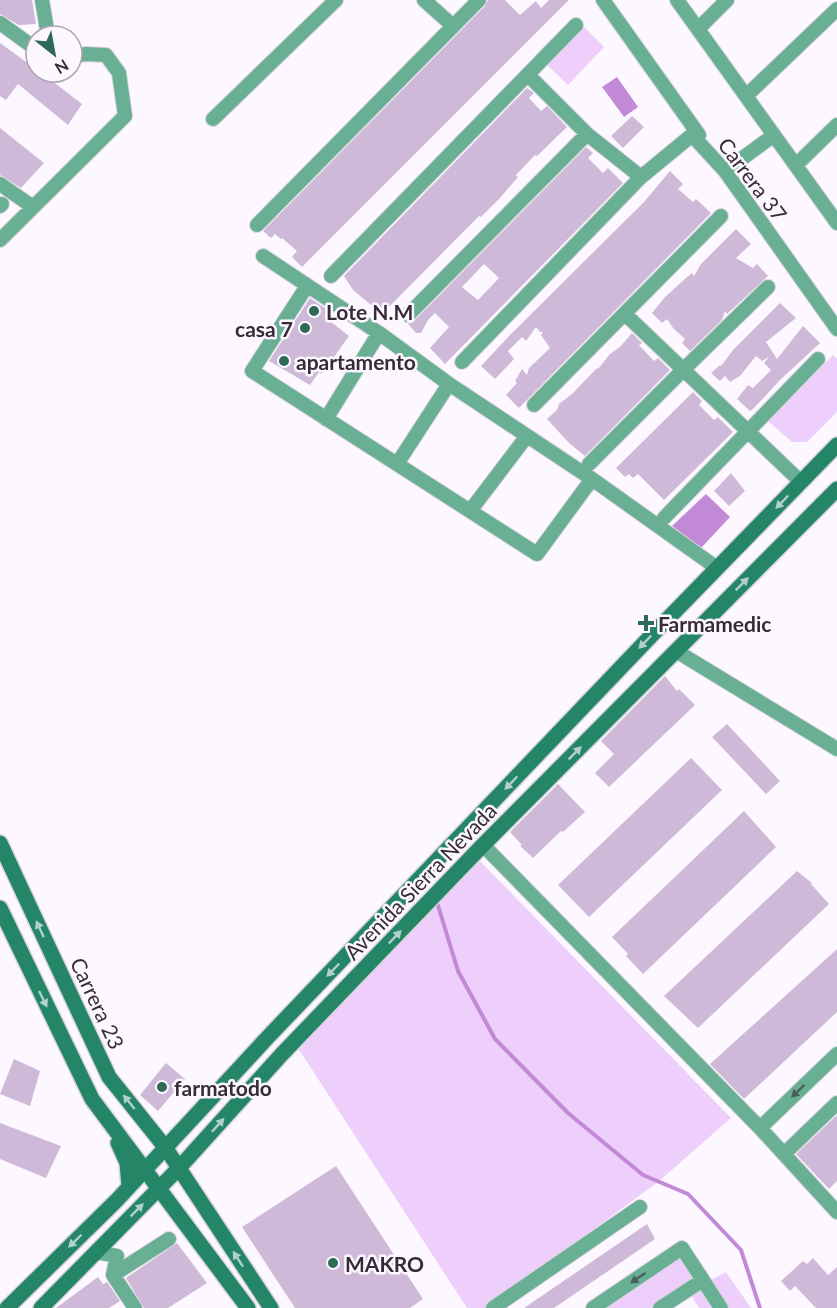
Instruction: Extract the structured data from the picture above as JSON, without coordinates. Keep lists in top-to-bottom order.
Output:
{
  "streets": {
    "main road": ["Avenida Sierra Nevada", "Carrera 23"],
    "street": ["Carrera 37"]
  },
  "crossings": [
    ["Avenida Sierra Nevada", "Carrera 23"]
  ],
  "places": {
    "other": [
      "Lote N.M",
      "casa 7",
      "apartamento",
      "farmatodo",
      "MAKRO"
    ],
    "health": ["Farmamedic"]
  },
  "north": "bottom right"
}
